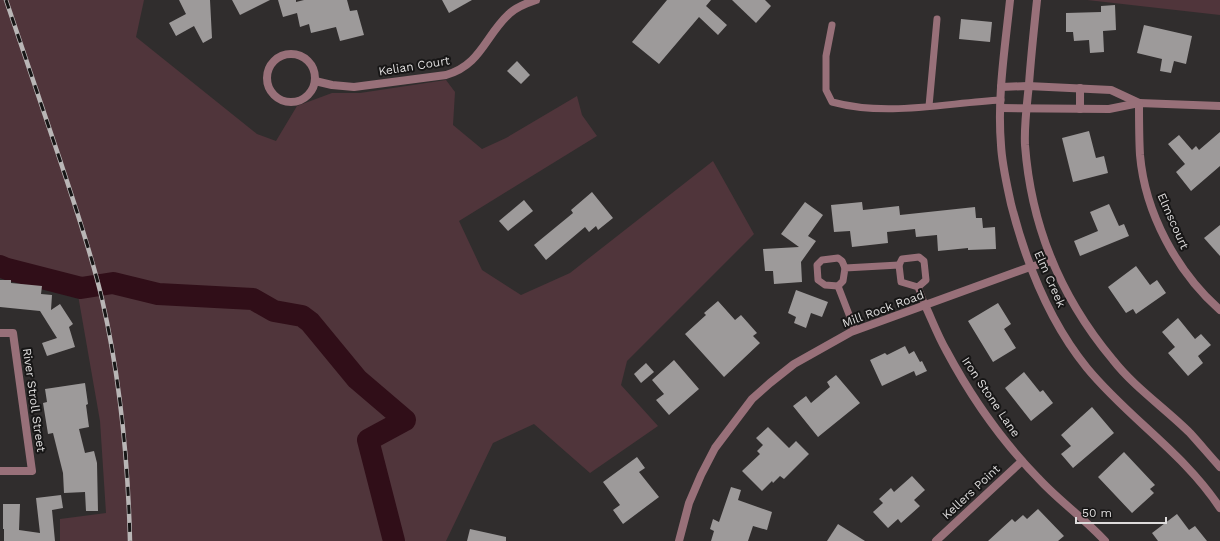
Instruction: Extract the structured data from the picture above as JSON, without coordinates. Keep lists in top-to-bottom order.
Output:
{
  "streets": {
    "street": [
      "Kelian Court",
      "Elmscourt",
      "Elm Creek",
      "Mill Rock Road",
      "Iron Stone Lane",
      "River Stroll Street",
      "Kellers Point"
    ]
  },
  "crossings": [
    ["Elm Creek", "Mill Rock Road"],
    ["Mill Rock Road", "Iron Stone Lane"],
    ["Iron Stone Lane", "Kellers Point"]
  ],
  "scale_bar": "50 m"
}
